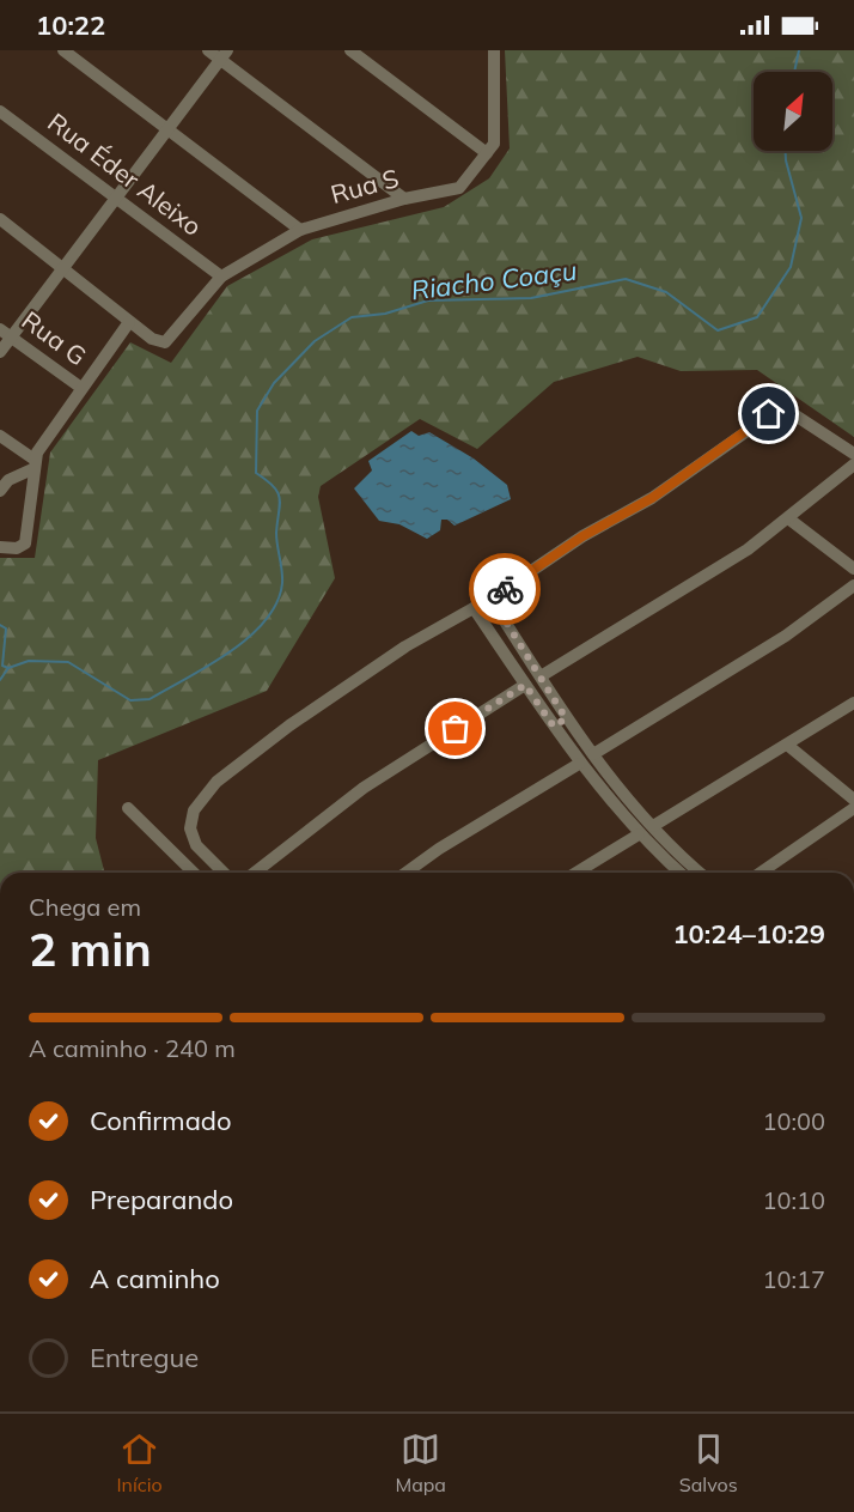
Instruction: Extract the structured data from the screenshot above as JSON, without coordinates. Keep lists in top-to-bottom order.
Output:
{
  "streets": {
    "street": ["Rua Éder Aleixo", "Rua S", "Rua G"]
  },
  "crossings": [
    ["Rua Éder Aleixo", "Rua S"]
  ],
  "water": ["Riacho Coaçu"],
  "north": "top right",
  "page": {
    "status": "10:22",
    "heading": ["2 min", "Chega em", "10:24–10:29"],
    "bar": "A caminho · 240 m",
    "list": [
      ["Confirmado", "10:00"],
      ["Preparando", "10:10"],
      ["A caminho", "10:17"],
      "Entregue"
    ],
    "tabs": ["Início", "Mapa", "Salvos"]
  }
}
